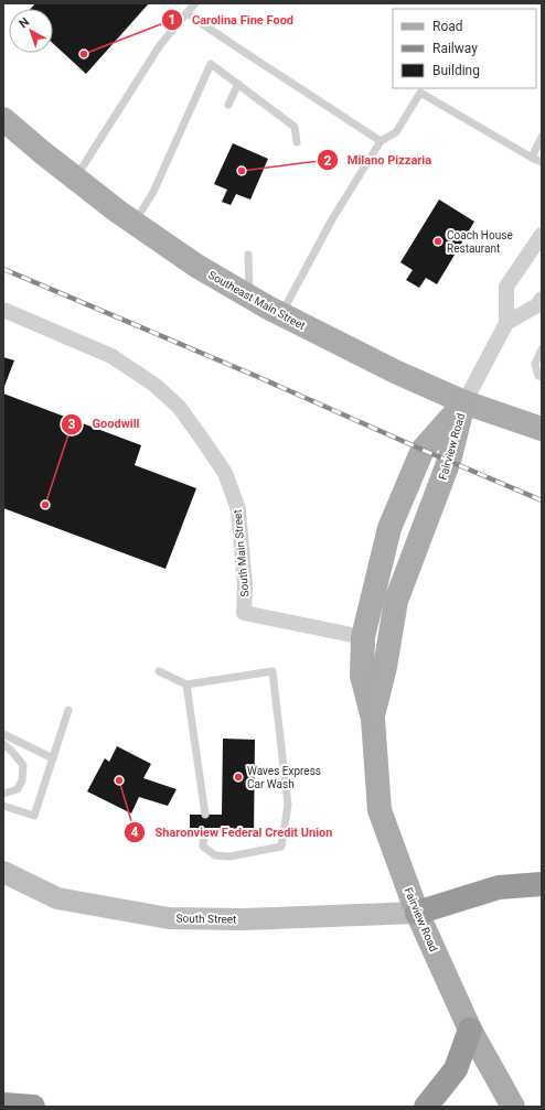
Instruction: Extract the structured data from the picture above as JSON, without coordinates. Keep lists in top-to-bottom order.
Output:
{
  "streets": {
    "main road": ["Southeast Main Street", "Fairview Road"],
    "street": ["South Main Street", "South Street"]
  },
  "crossings": [
    ["Southeast Main Street", "Fairview Road"],
    ["Fairview Road", "South Main Street"],
    ["Fairview Road", "South Street"]
  ],
  "places": [
    "Carolina Fine Food",
    "Milano Pizzaria",
    "Coach House Restaurant",
    "Goodwill",
    "Waves Express Car Wash",
    "Sharonview Federal Credit Union"
  ],
  "legend": ["Road", "Railway", "Building"],
  "north": "top left"
}
